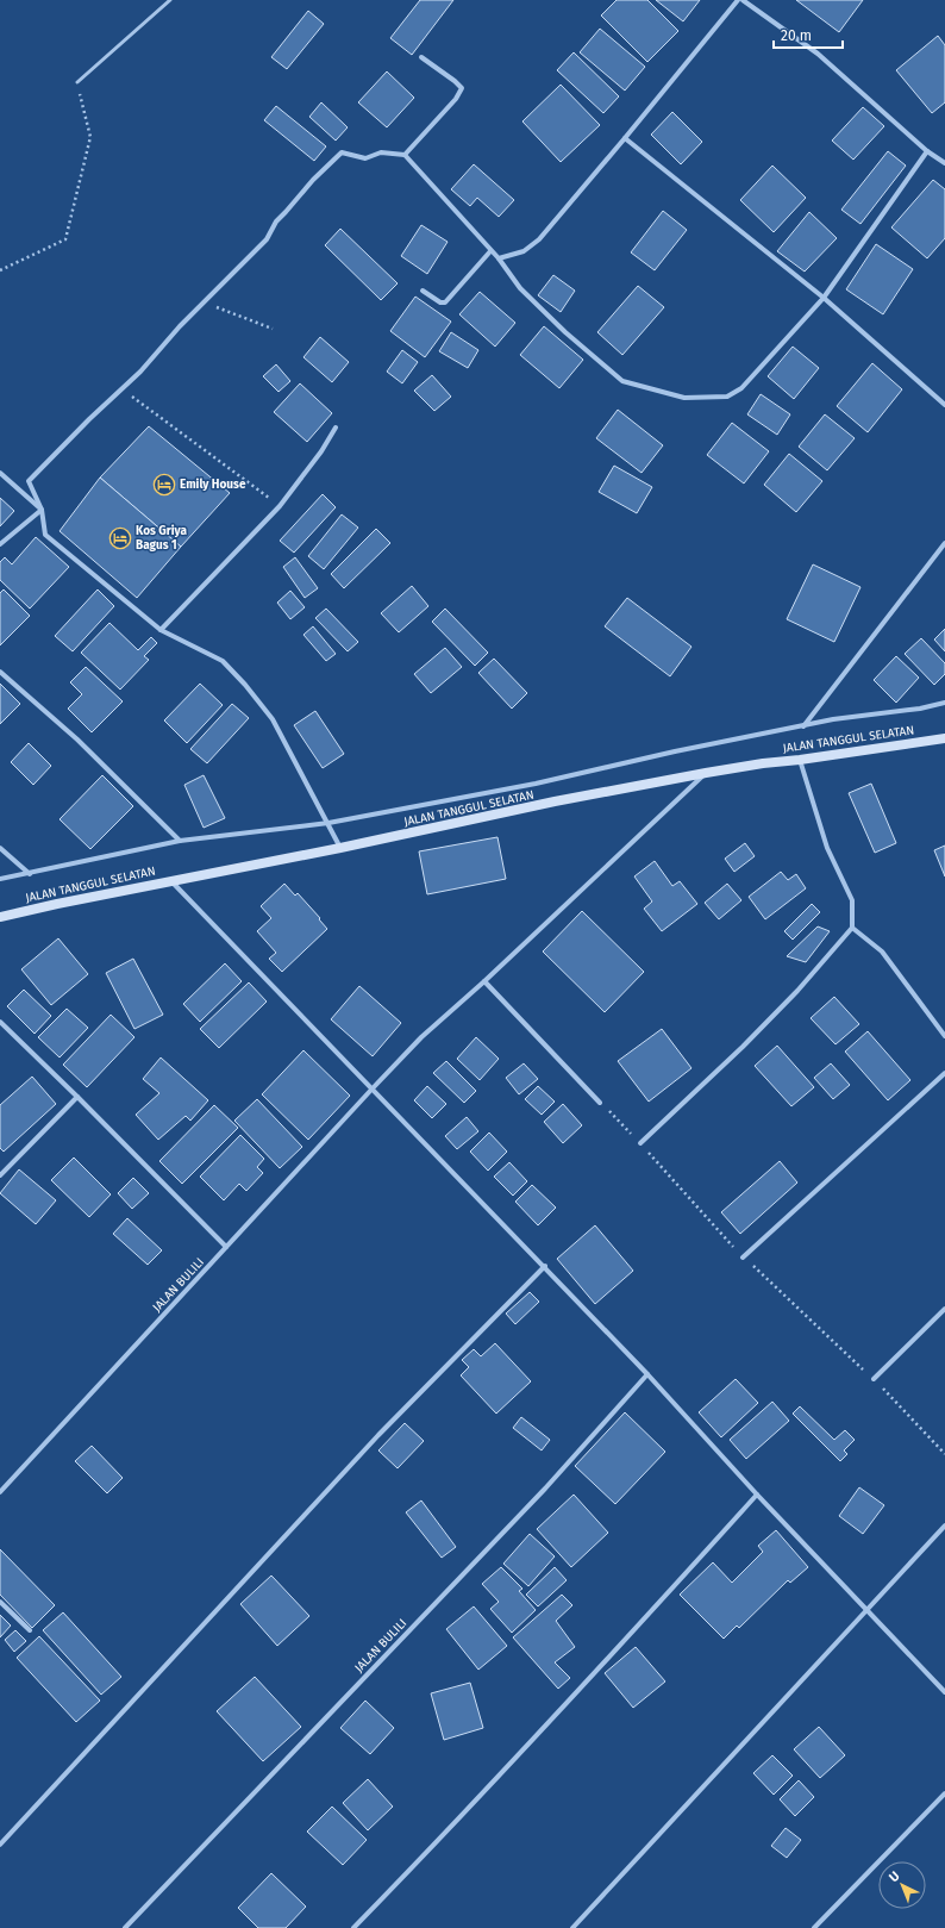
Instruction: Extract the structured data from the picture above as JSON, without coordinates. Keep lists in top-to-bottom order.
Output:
{
  "streets": {
    "street": ["JALAN TANGGUL SELATAN", "JALAN BULILI"]
  },
  "crossings": [
    ["JALAN TANGGUL SELATAN", "JALAN BULILI"]
  ],
  "places": {
    "hotel": ["Emily House", "Kos Griya Bagus 1"]
  },
  "scale_bar": "20 m",
  "north": "top left"
}
